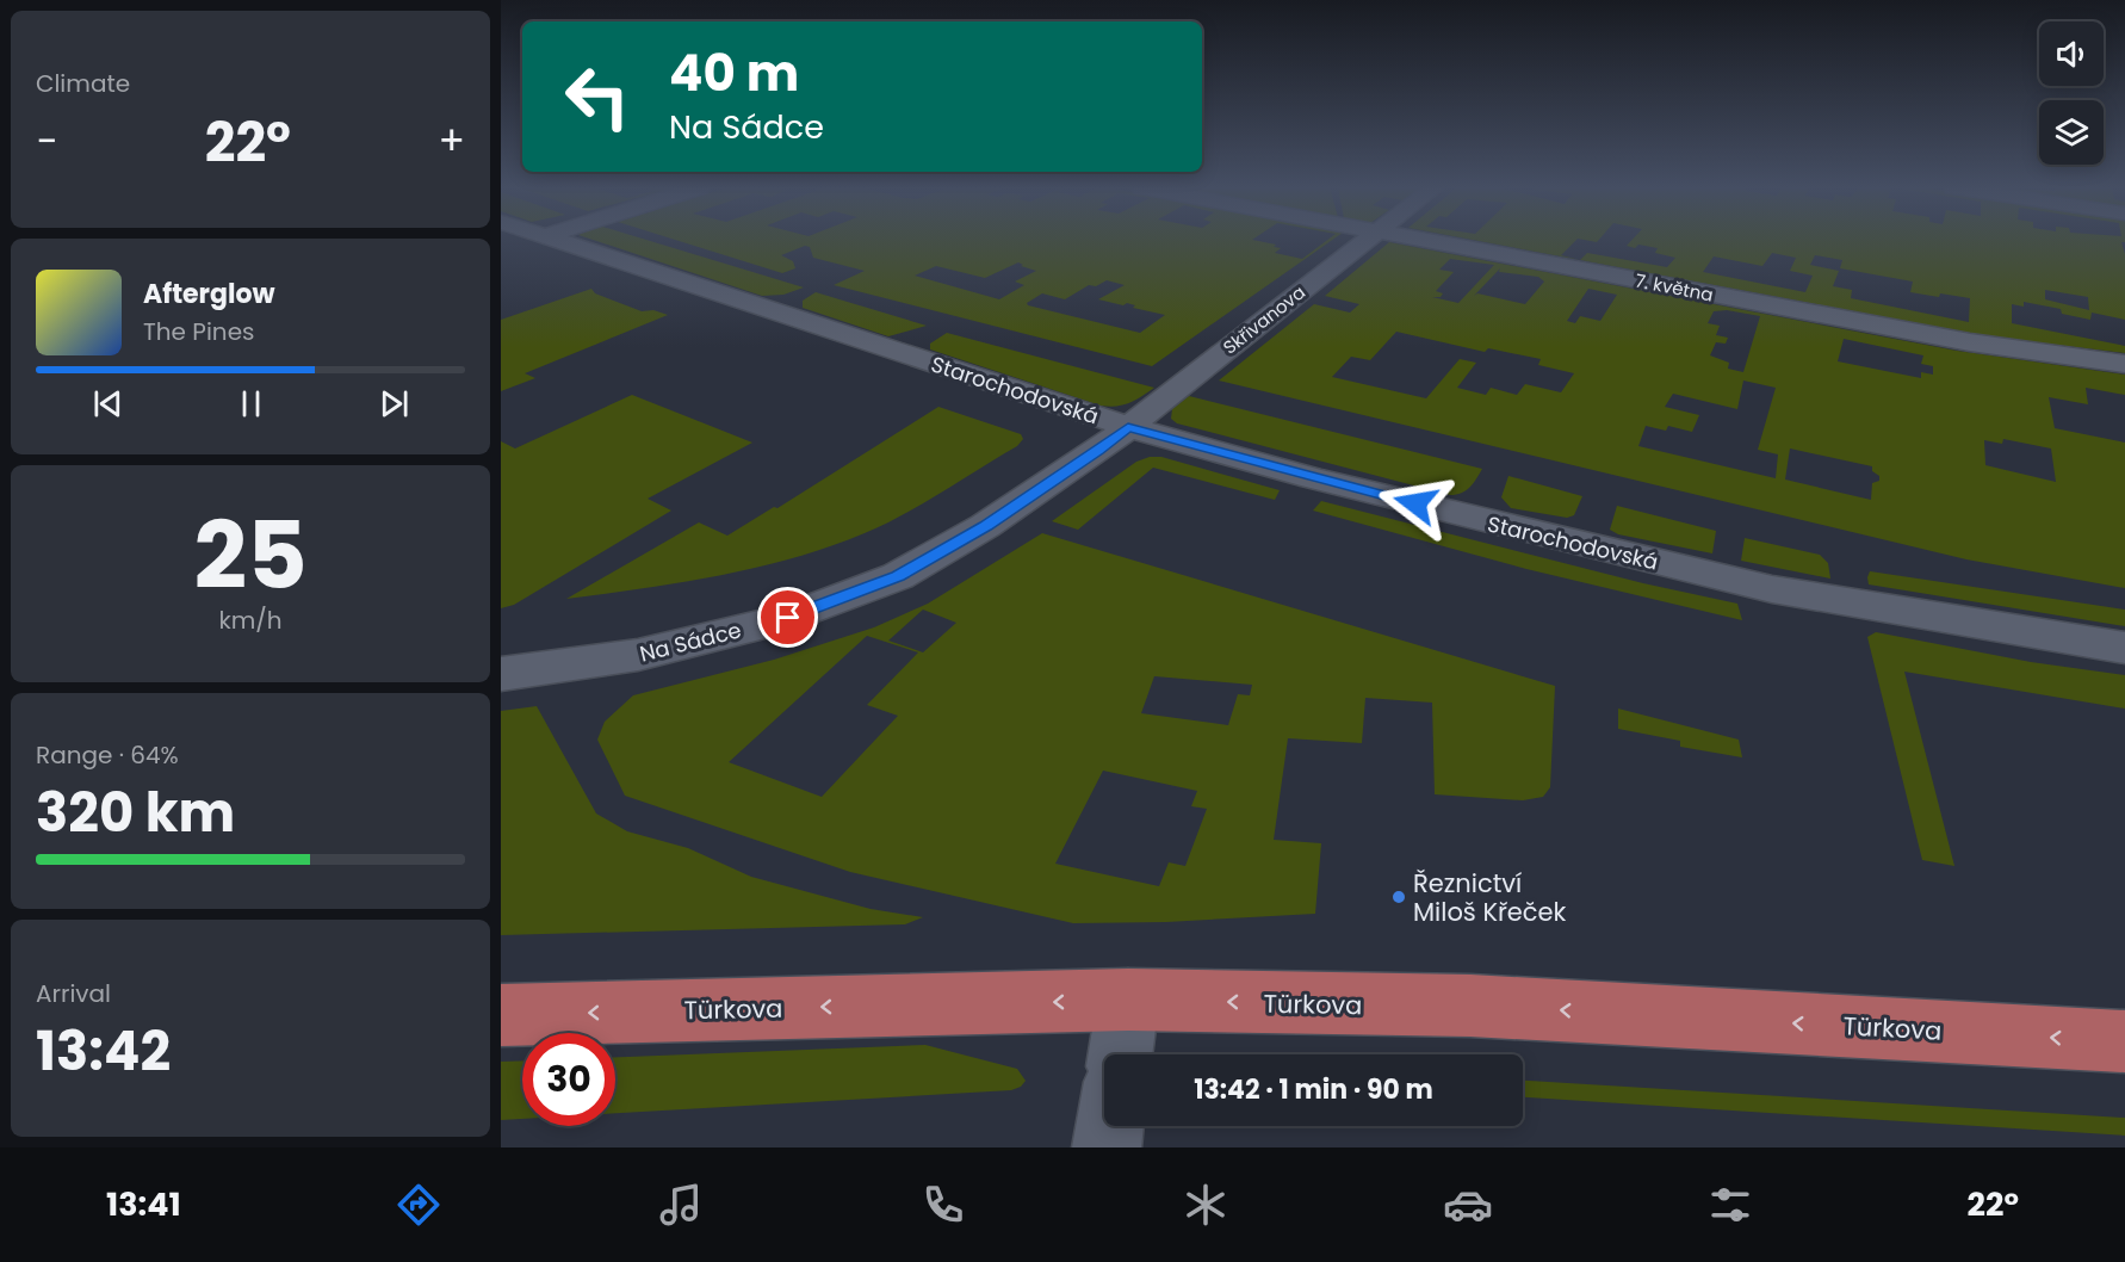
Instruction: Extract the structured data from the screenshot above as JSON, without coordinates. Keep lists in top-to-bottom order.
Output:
{
  "streets": {
    "main road": ["Türkova"],
    "street": [
      "7. května",
      "Skřivanova",
      "Starochodovská",
      "Na Sádce"
    ]
  },
  "crossings": [
    ["Skřivanova", "Starochodovská"],
    ["Skřivanova", "Na Sádce"],
    ["Starochodovská", "Na Sádce"]
  ],
  "one_way": ["Türkova"],
  "places": ["Řeznictví Miloš Křeček"],
  "page": {
    "tile": [
      "Climate",
      ["25", "km/h"],
      ["Range · 64%", "320 km"],
      ["Arrival", "13:42"]
    ],
    "turn": ["40 m", "Na Sádce"],
    "heat": ["−", "22°", "+"],
    "song": ["Afterglow", "The Pines"],
    "limit": "30",
    "trip": "13:42 · 1 min · 90 m",
    "tabs": ["13:41", "22°"]
  }
}
